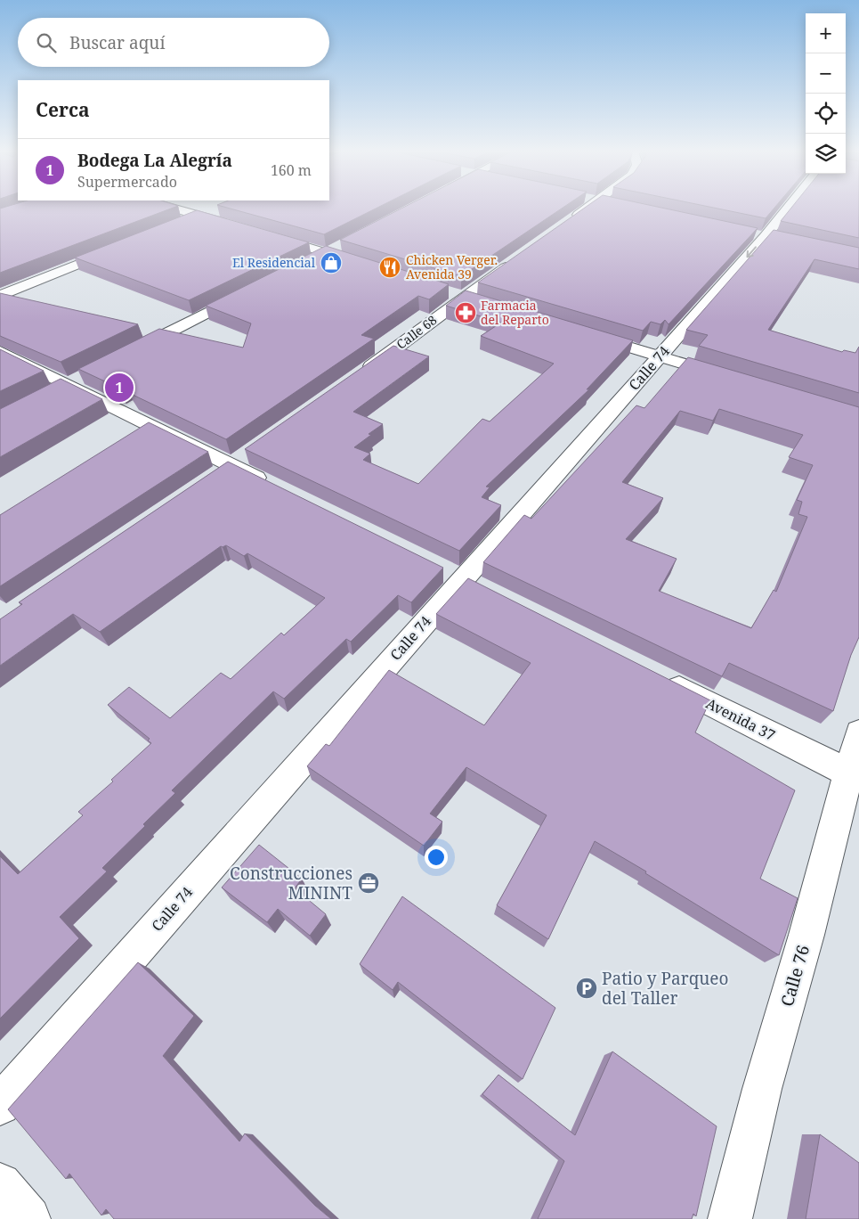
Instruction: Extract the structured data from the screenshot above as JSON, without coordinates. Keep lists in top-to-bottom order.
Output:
{
  "streets": {
    "street": [
      "Calle 68",
      "Calle 74",
      "Avenida 37",
      "Calle 76"
    ]
  },
  "crossings": [
    ["Avenida 37", "Calle 76"]
  ],
  "places": {
    "shop": ["El Residencial"],
    "restaurant": ["Chicken Verger. Avenida 39"],
    "pharmacy": ["Farmacia del Reparto"],
    "office": ["Construcciones MININT"],
    "parking": ["Patio y Parqueo del Taller"]
  },
  "page": {
    "map_buttons": ["+", "−"],
    "search": "Buscar aquí",
    "heading": "Cerca",
    "list": [
      {
        "mark": "1",
        "name": "Bodega La Alegría",
        "note": "Supermercado",
        "value": "160 m"
      }
    ],
    "pins": "1"
  }
}
